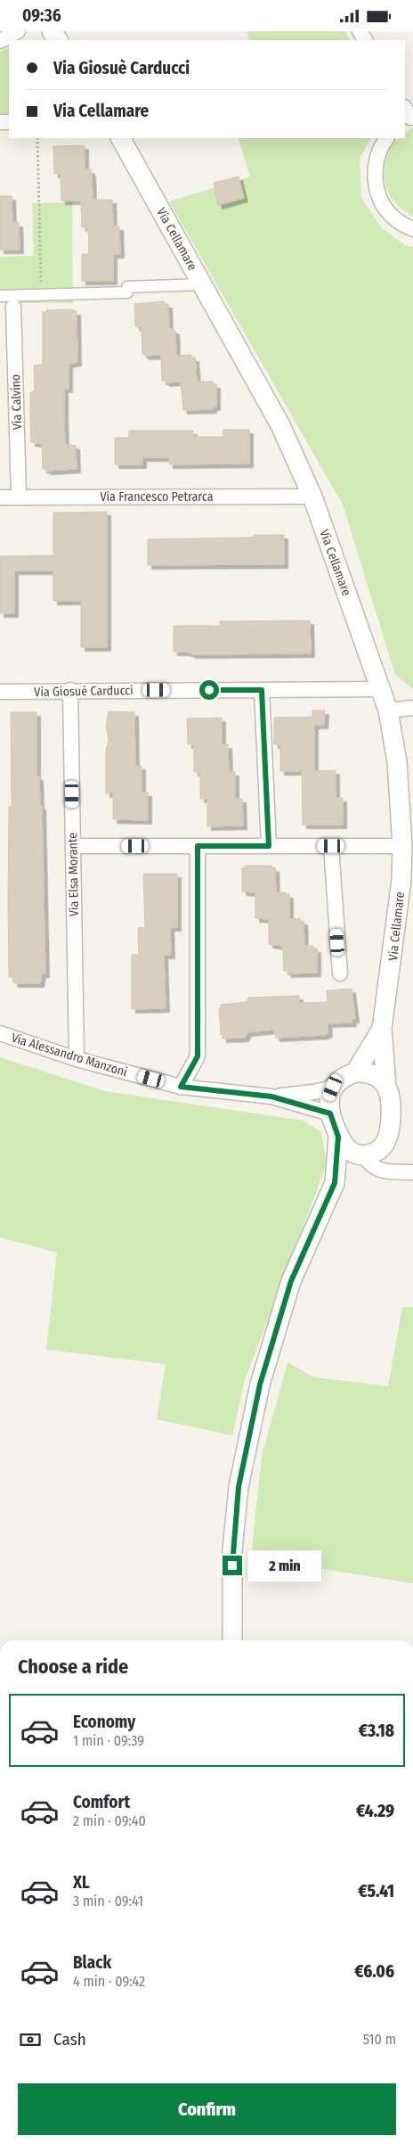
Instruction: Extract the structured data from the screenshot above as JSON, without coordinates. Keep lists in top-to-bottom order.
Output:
{
  "streets": {
    "street": [
      "Via Cellamare",
      "Via Calvino",
      "Via Francesco Petrarca",
      "Via Giosuè Carducci",
      "Via Elsa Morante",
      "Via Alessandro Manzoni"
    ]
  },
  "crossings": [
    ["Via Cellamare", "Via Francesco Petrarca"],
    ["Via Cellamare", "Via Giosuè Carducci"],
    ["Via Cellamare", "Via Alessandro Manzoni"],
    ["Via Calvino", "Via Francesco Petrarca"],
    ["Via Giosuè Carducci", "Via Elsa Morante"],
    ["Via Elsa Morante", "Via Alessandro Manzoni"]
  ],
  "page": {
    "status": "09:36",
    "banner": ["Via Giosuè Carducci", "Via Cellamare"],
    "bubble": "2 min",
    "heading": "Choose a ride",
    "list": [
      {
        "name": "Economy",
        "note": "1 min · 09:39",
        "value": "€3.18"
      },
      {
        "name": "Comfort",
        "note": "2 min · 09:40",
        "value": "€4.29"
      },
      {
        "name": "XL",
        "note": "3 min · 09:41",
        "value": "€5.41"
      },
      {
        "name": "Black",
        "note": "4 min · 09:42",
        "value": "€6.06"
      }
    ],
    "pay": ["Cash", "510 m"],
    "buttons": "Confirm"
  }
}
